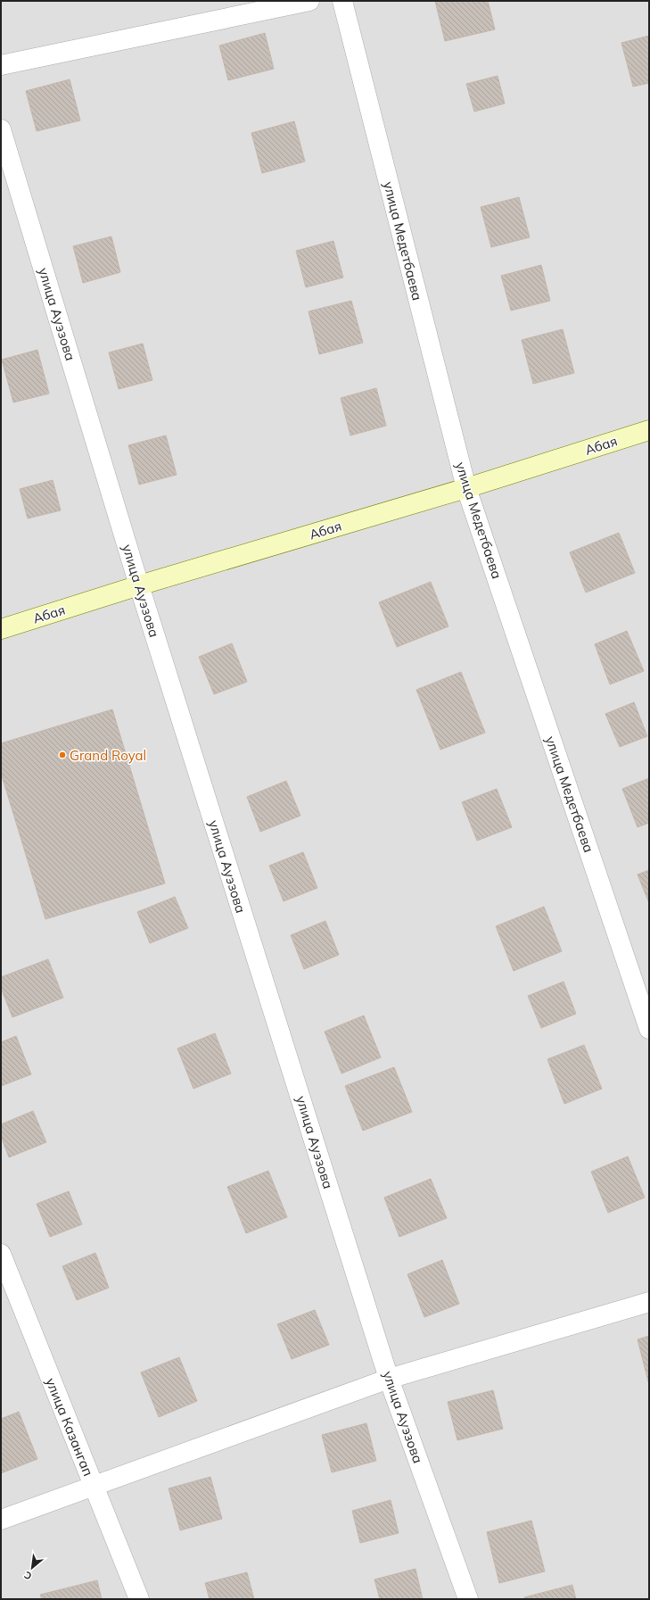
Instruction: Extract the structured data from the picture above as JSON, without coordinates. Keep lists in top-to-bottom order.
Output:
{
  "streets": {
    "street": [
      "улица Медетбаева",
      "улица Ауэзова",
      "Абая",
      "улица Казангап"
    ]
  },
  "crossings": [
    ["улица Медетбаева", "Абая"],
    ["улица Ауэзова", "Абая"]
  ],
  "places": ["Grand Royal"],
  "north": "bottom left"
}
